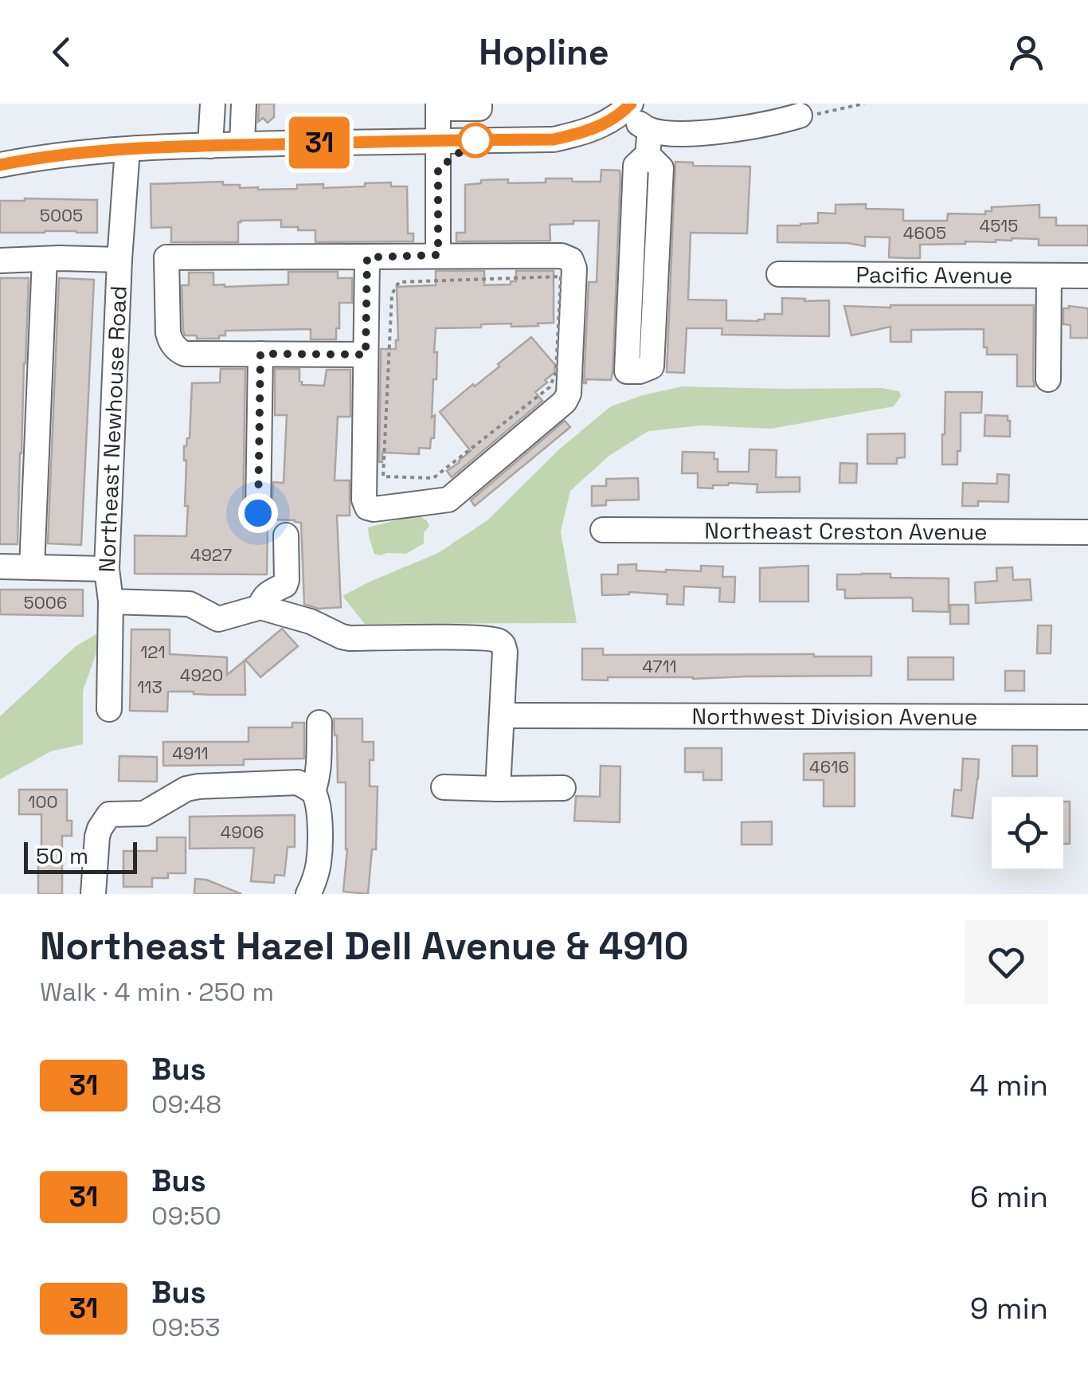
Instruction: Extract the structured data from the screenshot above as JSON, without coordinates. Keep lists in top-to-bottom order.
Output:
{
  "streets": {
    "street": [
      "Pacific Avenue",
      "Northeast Newhouse Road",
      "Northeast Creston Avenue",
      "Northwest Division Avenue"
    ]
  },
  "lines": ["bus line 31"],
  "house_numbers": [
    "5005",
    "4515",
    "4605",
    "4927",
    "5006",
    "121",
    "4711",
    "4920",
    "113",
    "4911",
    "4616",
    "100",
    "4906"
  ],
  "scale_bar": "50 m",
  "page": {
    "header": "Hopline",
    "on_map": "31",
    "scale": "50 m",
    "heading": ["Northeast Hazel Dell Avenue & 4910", "Walk · 4 min · 250 m"],
    "list": [
      {
        "mark": "31",
        "name": "Bus",
        "note": "09:48",
        "value": "4 min"
      },
      {
        "mark": "31",
        "name": "Bus",
        "note": "09:50",
        "value": "6 min"
      },
      {
        "mark": "31",
        "name": "Bus",
        "note": "09:53",
        "value": "9 min"
      }
    ]
  }
}
